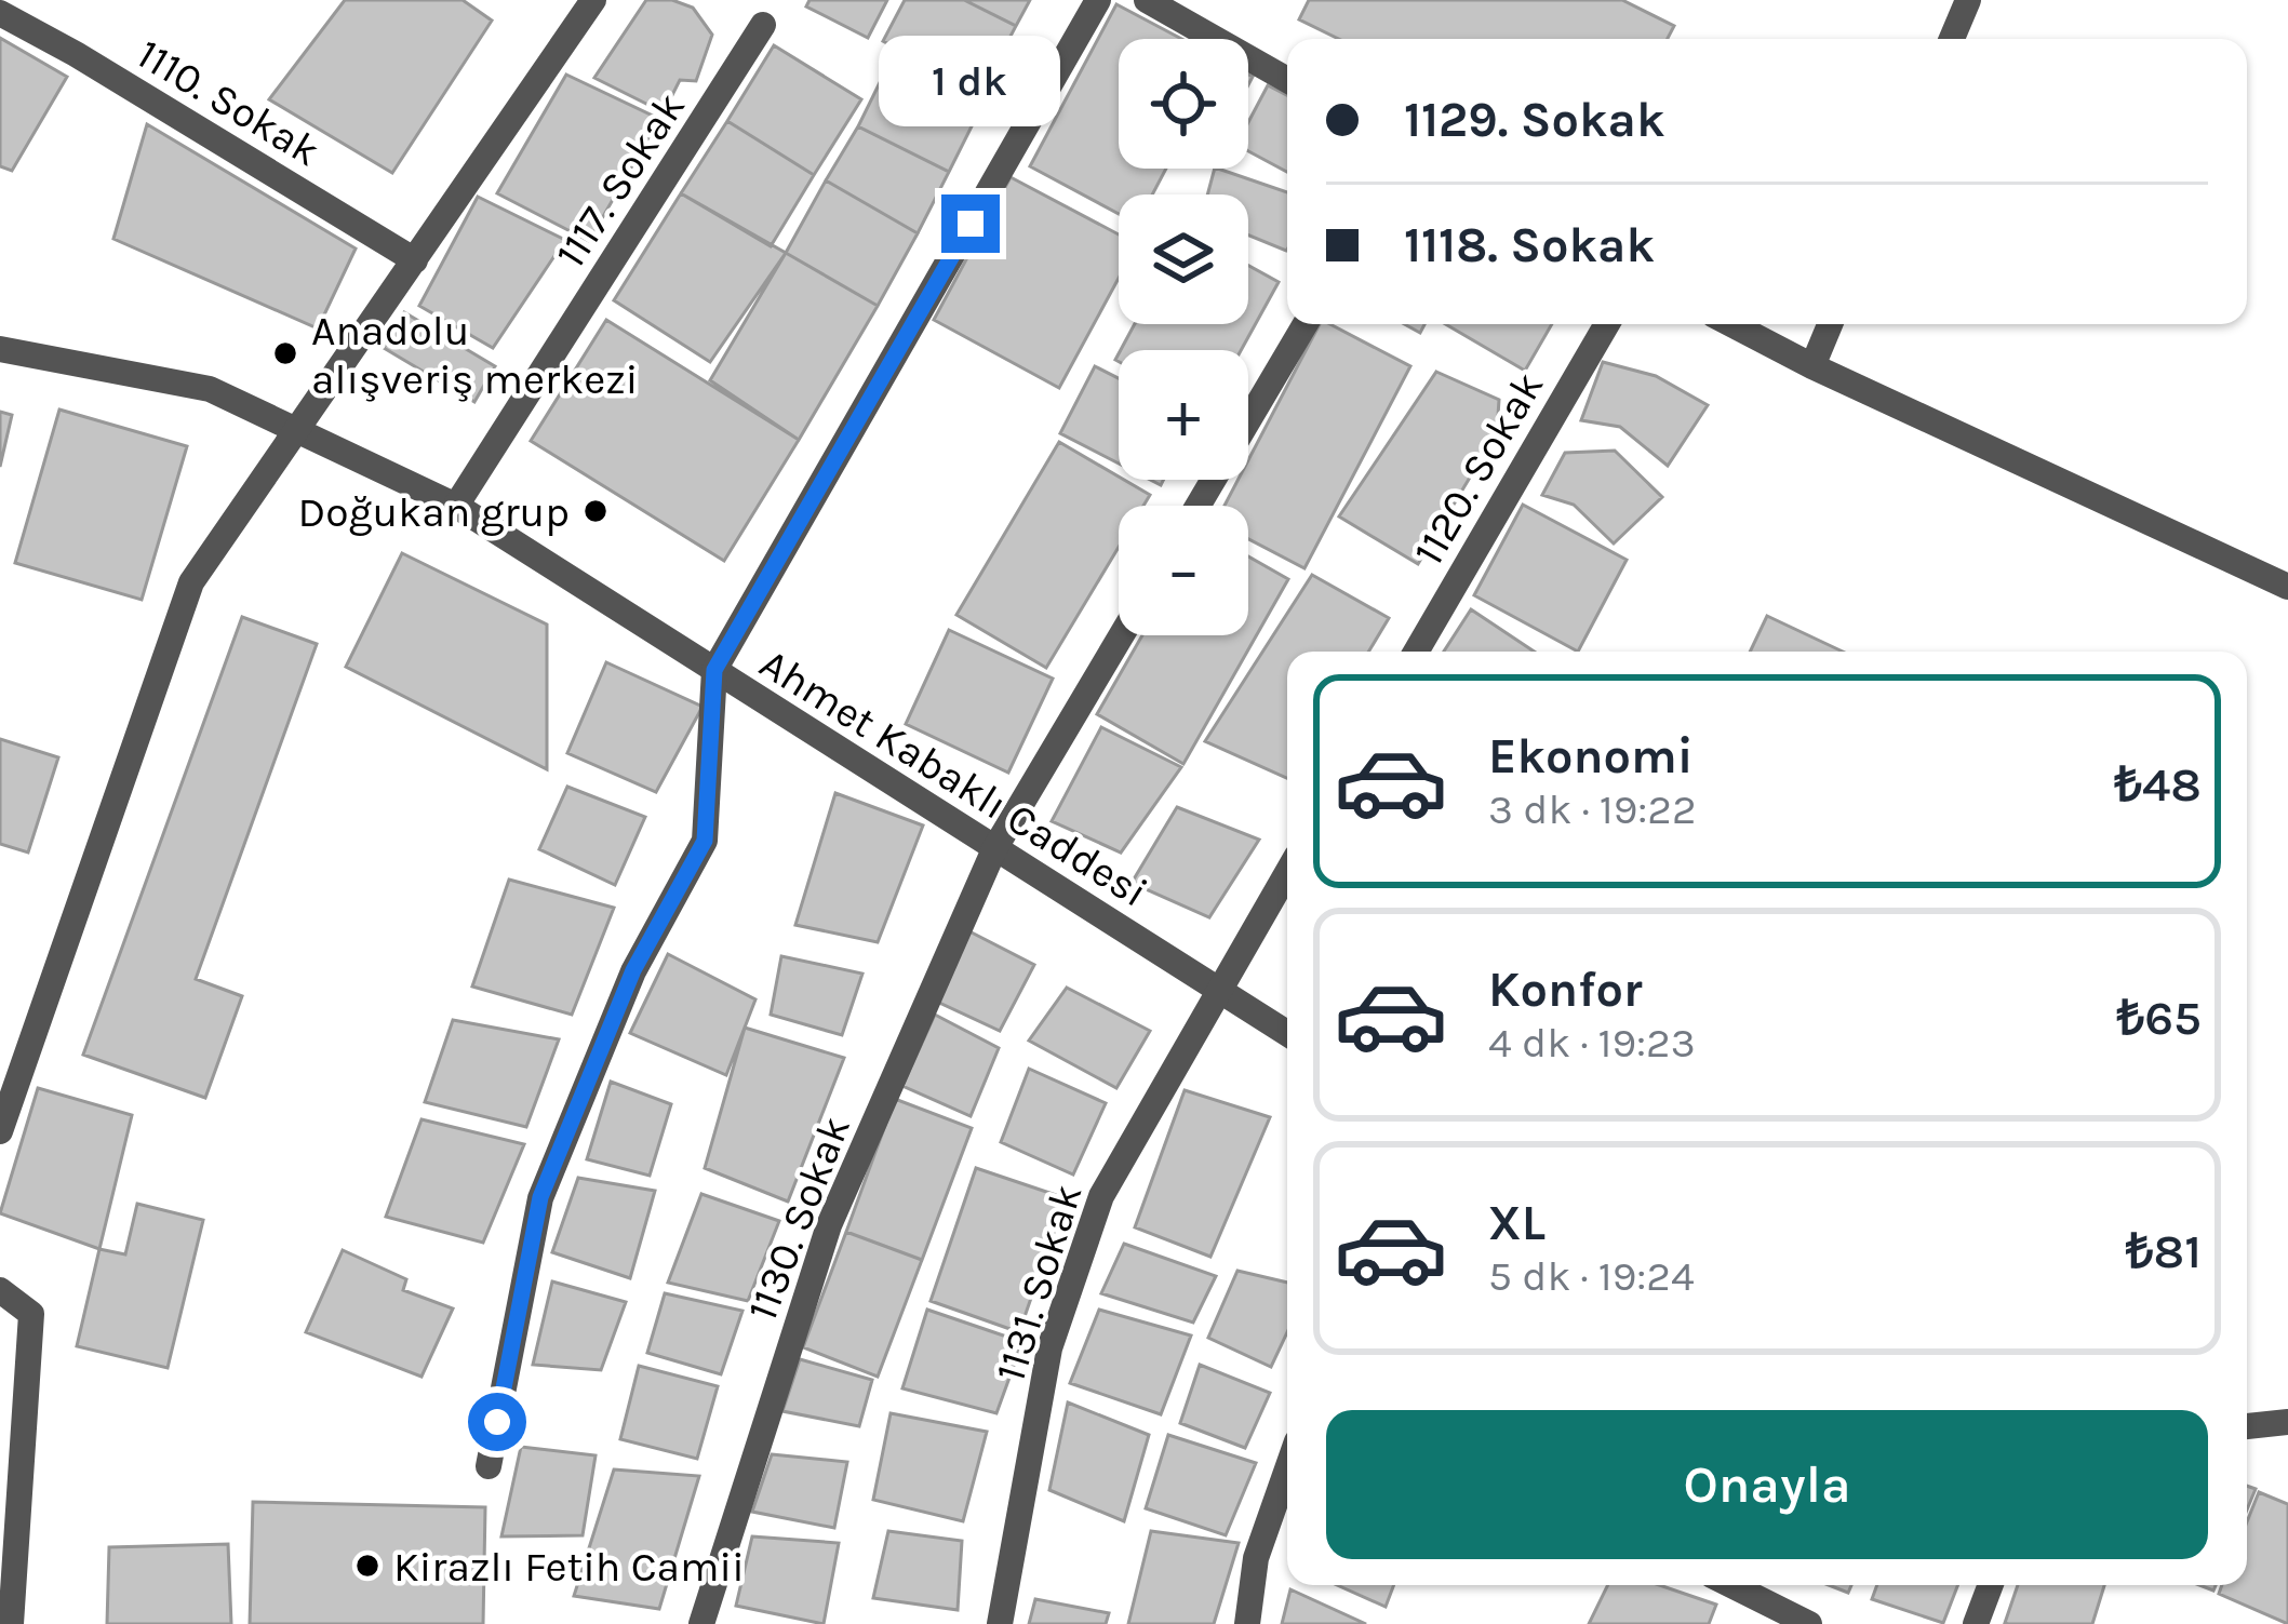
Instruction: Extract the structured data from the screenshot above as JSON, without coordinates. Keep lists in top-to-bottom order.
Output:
{
  "streets": {
    "street": [
      "1110. Sokak",
      "1117. Sokak",
      "1120. Sokak",
      "Ahmet Kabaklı Caddesi",
      "1130. Sokak",
      "1131. Sokak"
    ]
  },
  "crossings": [
    ["1117. Sokak", "Ahmet Kabaklı Caddesi"],
    ["Ahmet Kabaklı Caddesi", "1130. Sokak"],
    ["Ahmet Kabaklı Caddesi", "1131. Sokak"]
  ],
  "places": ["Anadolu alışveriş merkezi", "Doğukan grup", "Kirazlı Fetih Camii"],
  "page": {
    "bubble": "1 dk",
    "map_buttons": ["+", "−"],
    "banner": ["1129. Sokak", "1118. Sokak"],
    "list": [
      {
        "name": "Ekonomi",
        "note": "3 dk · 19:22",
        "value": "₺48"
      },
      {
        "name": "Konfor",
        "note": "4 dk · 19:23",
        "value": "₺65"
      },
      {
        "name": "XL",
        "note": "5 dk · 19:24",
        "value": "₺81"
      }
    ],
    "buttons": "Onayla"
  }
}
